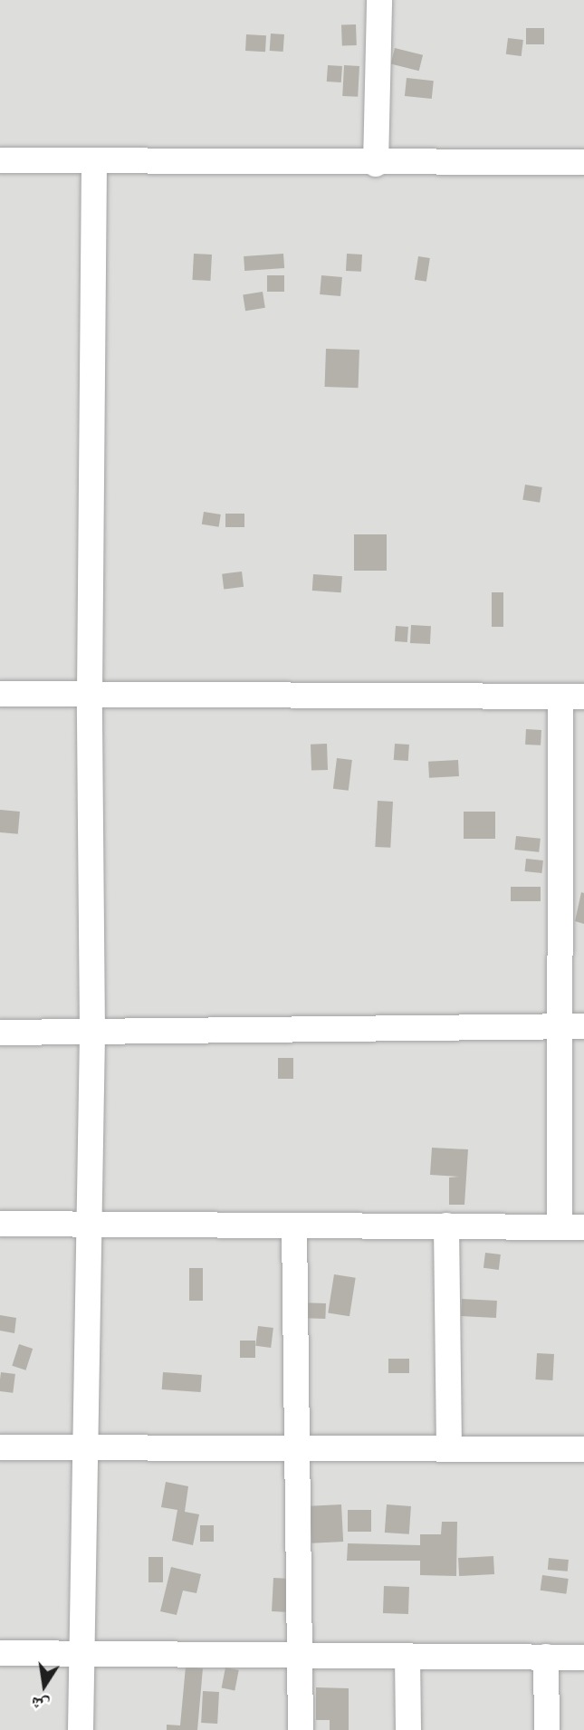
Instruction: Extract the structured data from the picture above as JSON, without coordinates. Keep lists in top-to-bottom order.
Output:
{
  "north": "bottom"
}
